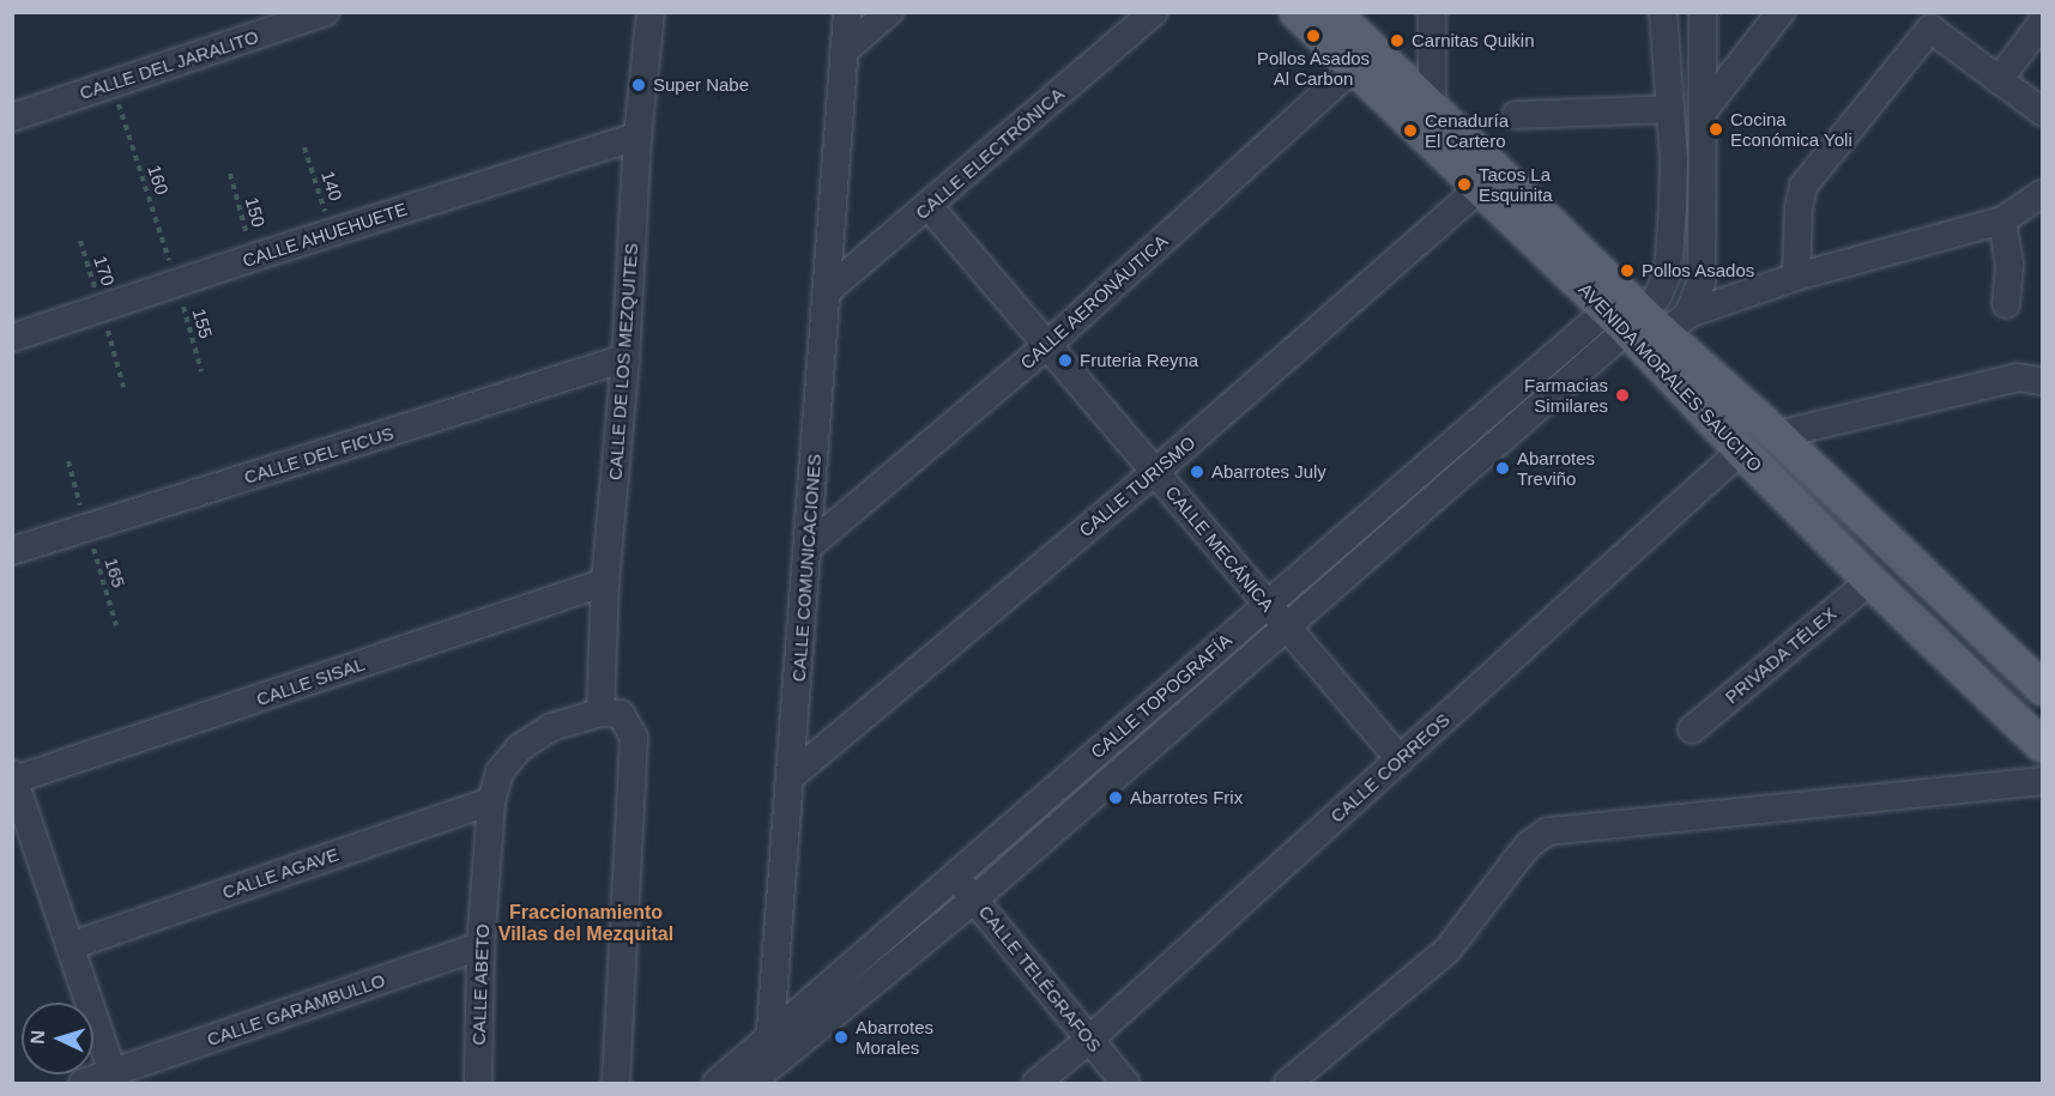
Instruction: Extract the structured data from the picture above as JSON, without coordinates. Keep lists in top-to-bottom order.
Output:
{
  "streets": {
    "main road": ["AVENIDA MORALES SAUCITO"],
    "street": [
      "CALLE DEL JARALITO",
      "CALLE ELECTRÓNICA",
      "CALLE AHUEHUETE",
      "CALLE AERONÁUTICA",
      "CALLE DE LOS MEZQUITES",
      "CALLE DEL FICUS",
      "CALLE TURISMO",
      "CALLE MECÁNICA",
      "CALLE COMUNICACIONES",
      "PRIVADA TÉLEX",
      "CALLE SISAL",
      "CALLE TOPOGRAFÍA",
      "CALLE CORREOS",
      "CALLE AGAVE",
      "CALLE TELÉGRAFOS",
      "CALLE ABETO",
      "CALLE GARAMBULLO"
    ],
    "path": [
      "160",
      "140",
      "150",
      "170",
      "155",
      "165"
    ]
  },
  "crossings": [
    ["CALLE DEL JARALITO", "160"],
    ["CALLE ELECTRÓNICA", "CALLE MECÁNICA"],
    ["CALLE ELECTRÓNICA", "CALLE COMUNICACIONES"],
    ["160", "CALLE AHUEHUETE"],
    ["160", "155"],
    ["140", "CALLE AHUEHUETE"],
    ["150", "CALLE AHUEHUETE"],
    ["CALLE AHUEHUETE", "170"],
    ["CALLE AHUEHUETE", "155"],
    ["CALLE AHUEHUETE", "CALLE DE LOS MEZQUITES"],
    ["CALLE AERONÁUTICA", "AVENIDA MORALES SAUCITO"],
    ["CALLE AERONÁUTICA", "CALLE MECÁNICA"],
    ["CALLE AERONÁUTICA", "CALLE COMUNICACIONES"],
    ["CALLE DE LOS MEZQUITES", "CALLE DEL FICUS"],
    ["CALLE DE LOS MEZQUITES", "CALLE SISAL"],
    ["CALLE DE LOS MEZQUITES", "CALLE ABETO"],
    ["AVENIDA MORALES SAUCITO", "CALLE TURISMO"],
    ["AVENIDA MORALES SAUCITO", "PRIVADA TÉLEX"],
    ["AVENIDA MORALES SAUCITO", "CALLE TOPOGRAFÍA"],
    ["AVENIDA MORALES SAUCITO", "CALLE CORREOS"],
    ["CALLE DEL FICUS", "165"],
    ["CALLE TURISMO", "CALLE MECÁNICA"],
    ["CALLE TURISMO", "CALLE COMUNICACIONES"],
    ["CALLE MECÁNICA", "CALLE TOPOGRAFÍA"],
    ["CALLE MECÁNICA", "CALLE CORREOS"],
    ["CALLE COMUNICACIONES", "CALLE TOPOGRAFÍA"],
    ["CALLE TOPOGRAFÍA", "CALLE TELÉGRAFOS"],
    ["CALLE CORREOS", "CALLE TELÉGRAFOS"],
    ["CALLE AGAVE", "CALLE ABETO"],
    ["CALLE ABETO", "CALLE GARAMBULLO"]
  ],
  "districts": ["Fraccionamiento Villas del Mezquital"],
  "places": [
    "Pollos Asados Al Carbon",
    "Carnitas Quikin",
    "Super Nabe",
    "Cocina Económica Yoli",
    "Cenaduría El Cartero",
    "Tacos La Esquinita",
    "Pollos Asados",
    "Fruteria Reyna",
    "Farmacias Similares",
    "Abarrotes Treviño",
    "Abarrotes July",
    "Abarrotes Frix",
    "Abarrotes Morales"
  ],
  "north": "left"
}
